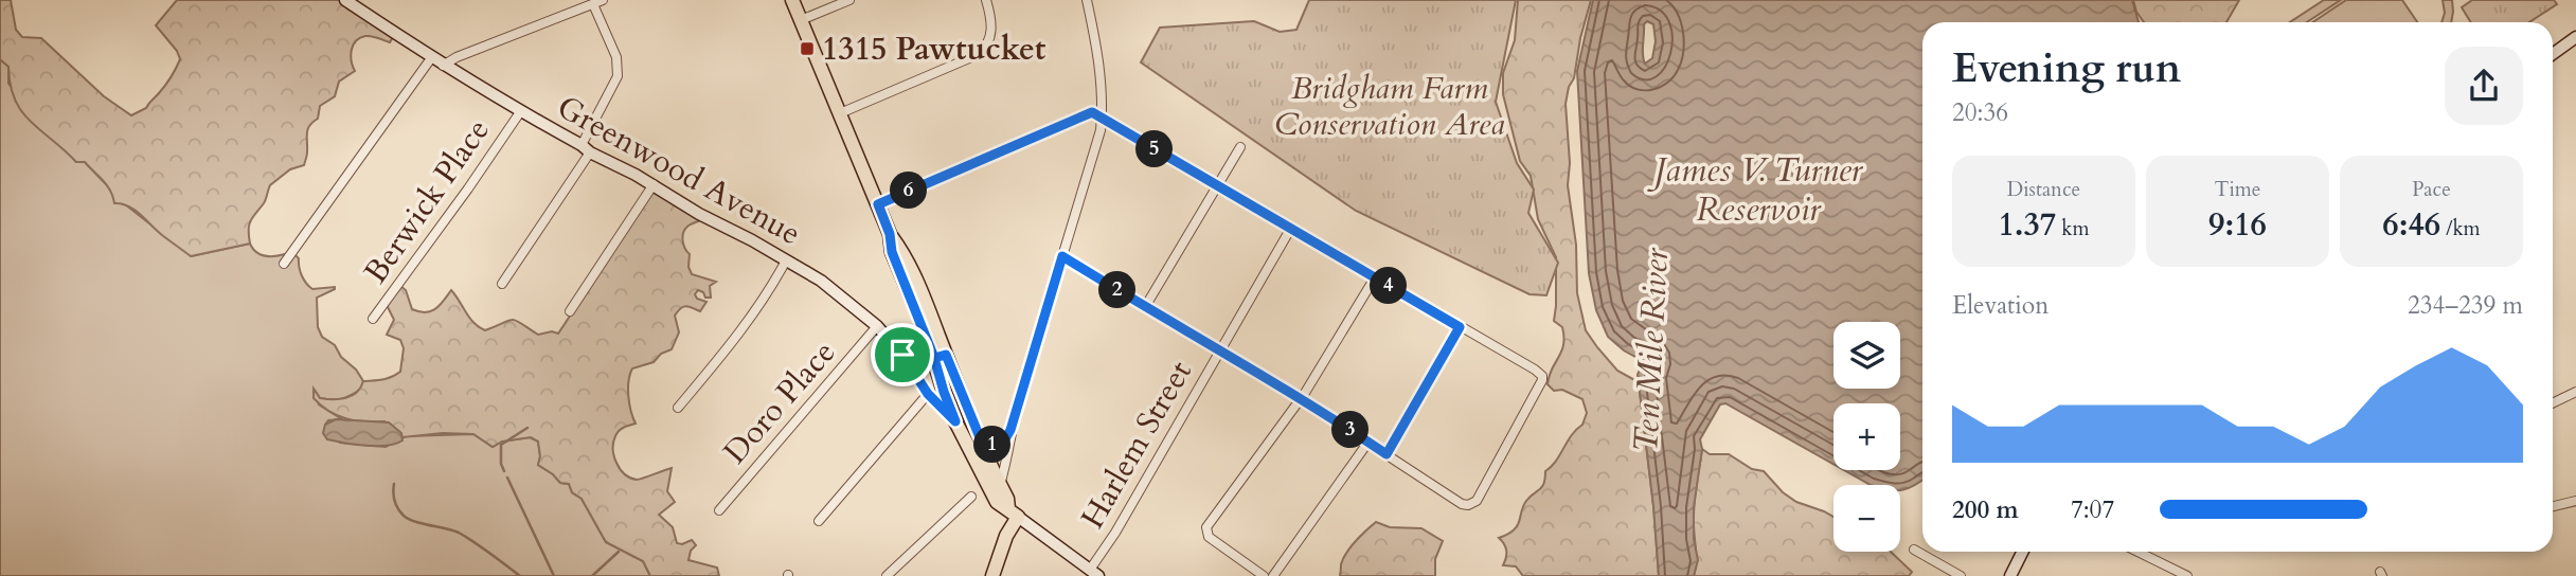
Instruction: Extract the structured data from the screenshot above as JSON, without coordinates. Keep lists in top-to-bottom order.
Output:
{
  "streets": {
    "street": [
      "Greenwood Avenue",
      "Berwick Place",
      "Doro Place",
      "Harlem Street"
    ]
  },
  "crossings": [
    ["Greenwood Avenue", "Berwick Place"],
    ["Greenwood Avenue", "Doro Place"]
  ],
  "water": ["James V. Turner Reservoir", "Ten Mile River"],
  "parks": ["Bridgham Farm Conservation Area"],
  "places": {
    "transit": ["1315 Pawtucket"]
  },
  "page": {
    "heading": ["Evening run", "20:36"],
    "pins": [
      "5",
      "6",
      "4",
      "2",
      "3",
      "1"
    ],
    "stats": [
      ["Distance", "1.37 km"],
      ["Time", "9:16"],
      ["Pace", "6:46 /km"]
    ],
    "chart": ["Elevation", "234–239 m"],
    "map_buttons": ["+", "−"],
    "list": [
      {
        "name": "200 m",
        "note": "7:07"
      }
    ]
  }
}
